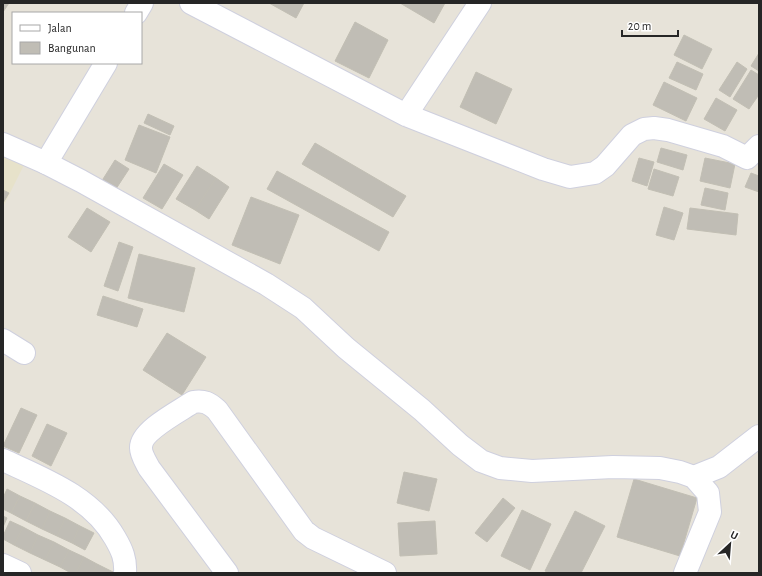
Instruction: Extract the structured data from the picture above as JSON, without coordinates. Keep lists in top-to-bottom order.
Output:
{
  "legend": ["Jalan", "Bangunan"],
  "scale_bar": "20 m",
  "north": "top right"
}
